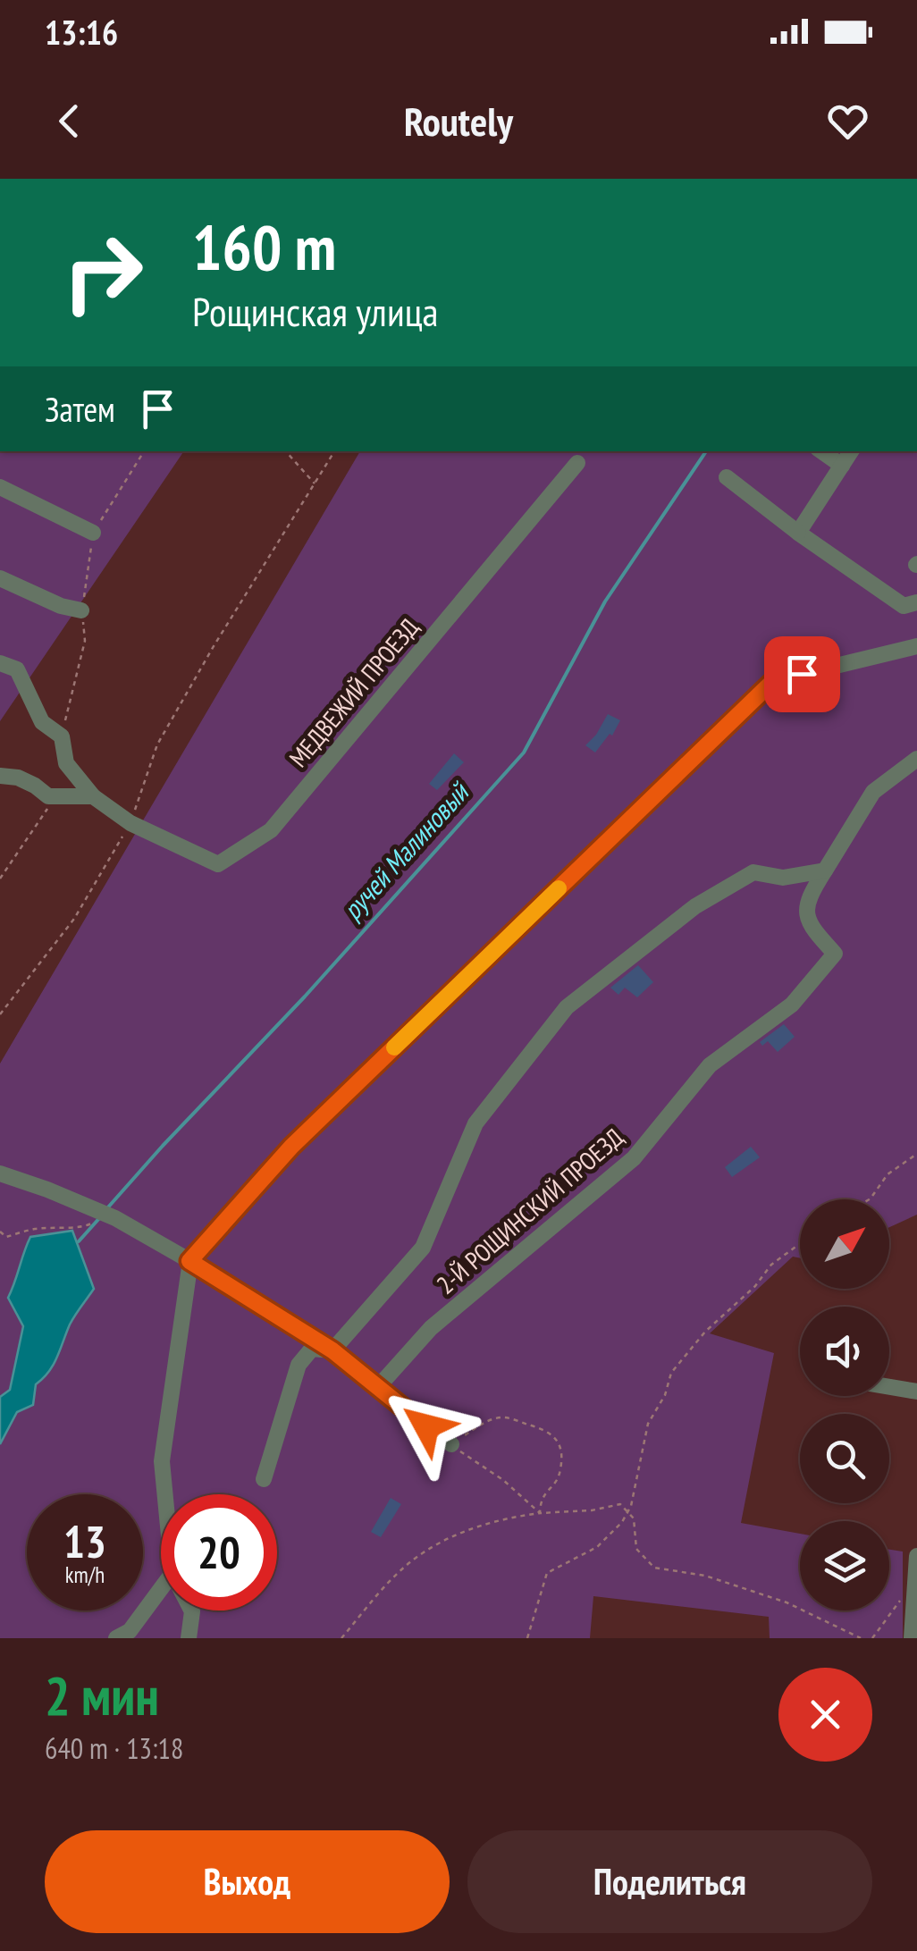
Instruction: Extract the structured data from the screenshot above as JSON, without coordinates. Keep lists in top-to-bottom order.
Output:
{
  "streets": {
    "street": ["МЕДВЕЖИЙ ПРОЕЗД", "2-Й РОЩИНСКИЙ ПРОЕЗД"]
  },
  "water": ["ручей Малиновый"],
  "north": "top right",
  "page": {
    "status": "13:16",
    "header": "Routely",
    "turn": ["160 m", "Рощинская улица"],
    "then": "Затем",
    "speed": "13 km/h",
    "limit": "20",
    "heading": ["2 мин", "640 m · 13:18"],
    "buttons": ["Выход", "Поделиться"]
  }
}
